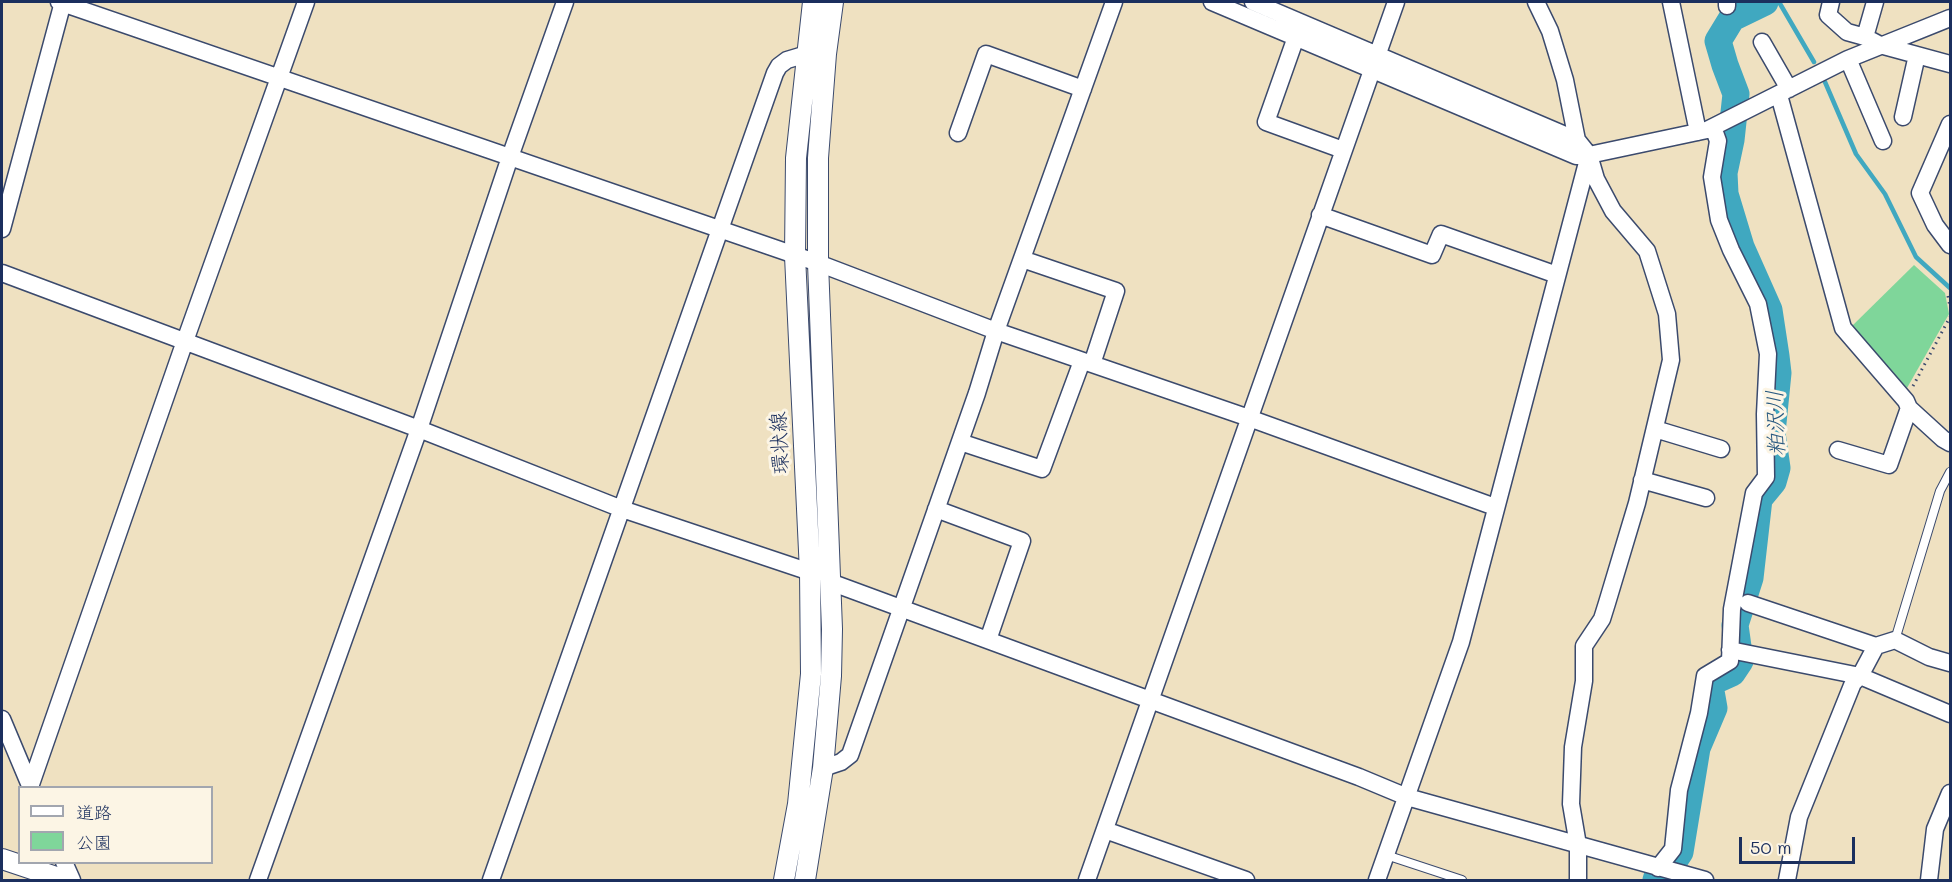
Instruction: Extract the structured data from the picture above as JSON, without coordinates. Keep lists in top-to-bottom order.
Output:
{
  "streets": {
    "street": ["環状線"]
  },
  "water": ["粕沢川"],
  "legend": ["道路", "公園"],
  "scale_bar": "50 m"
}
